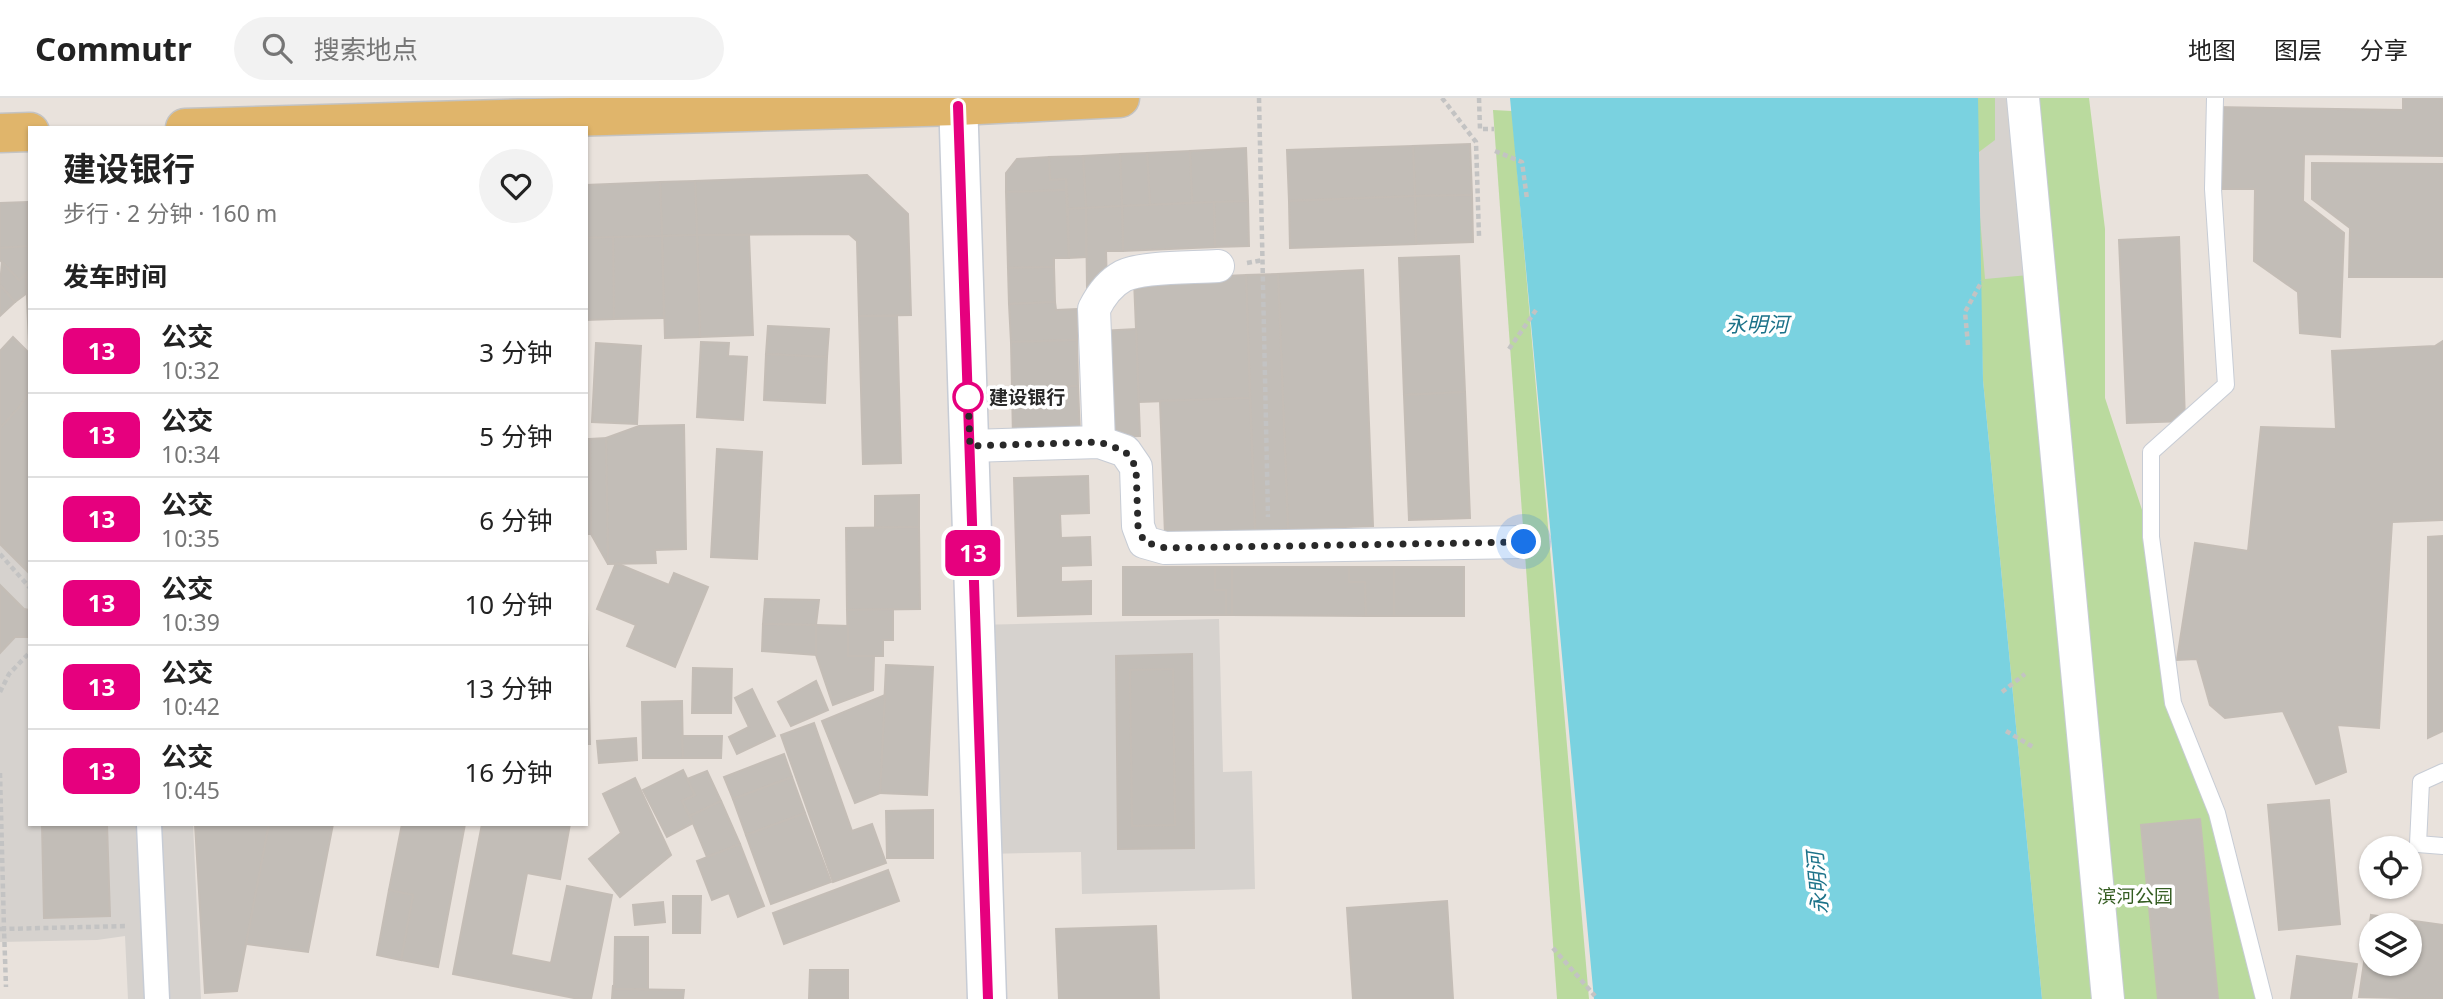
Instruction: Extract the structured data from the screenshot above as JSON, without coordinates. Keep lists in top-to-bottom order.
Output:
{
  "water": ["永明河"],
  "parks": ["滨河公园"],
  "places": ["建设银行"],
  "lines": ["bus line 13"],
  "page": {
    "header": "Commutr",
    "search": "搜索地点",
    "nav": ["地图", "图层", "分享"],
    "on_map": "13",
    "heading": [
      ["建设银行", "步行 · 2 分钟 · 160 m"],
      "发车时间"
    ],
    "list": [
      {
        "mark": "13",
        "name": "公交",
        "note": "10:32",
        "value": "3 分钟"
      },
      {
        "mark": "13",
        "name": "公交",
        "note": "10:34",
        "value": "5 分钟"
      },
      {
        "mark": "13",
        "name": "公交",
        "note": "10:35",
        "value": "6 分钟"
      },
      {
        "mark": "13",
        "name": "公交",
        "note": "10:39",
        "value": "10 分钟"
      },
      {
        "mark": "13",
        "name": "公交",
        "note": "10:42",
        "value": "13 分钟"
      },
      {
        "mark": "13",
        "name": "公交",
        "note": "10:45",
        "value": "16 分钟"
      }
    ]
  }
}
